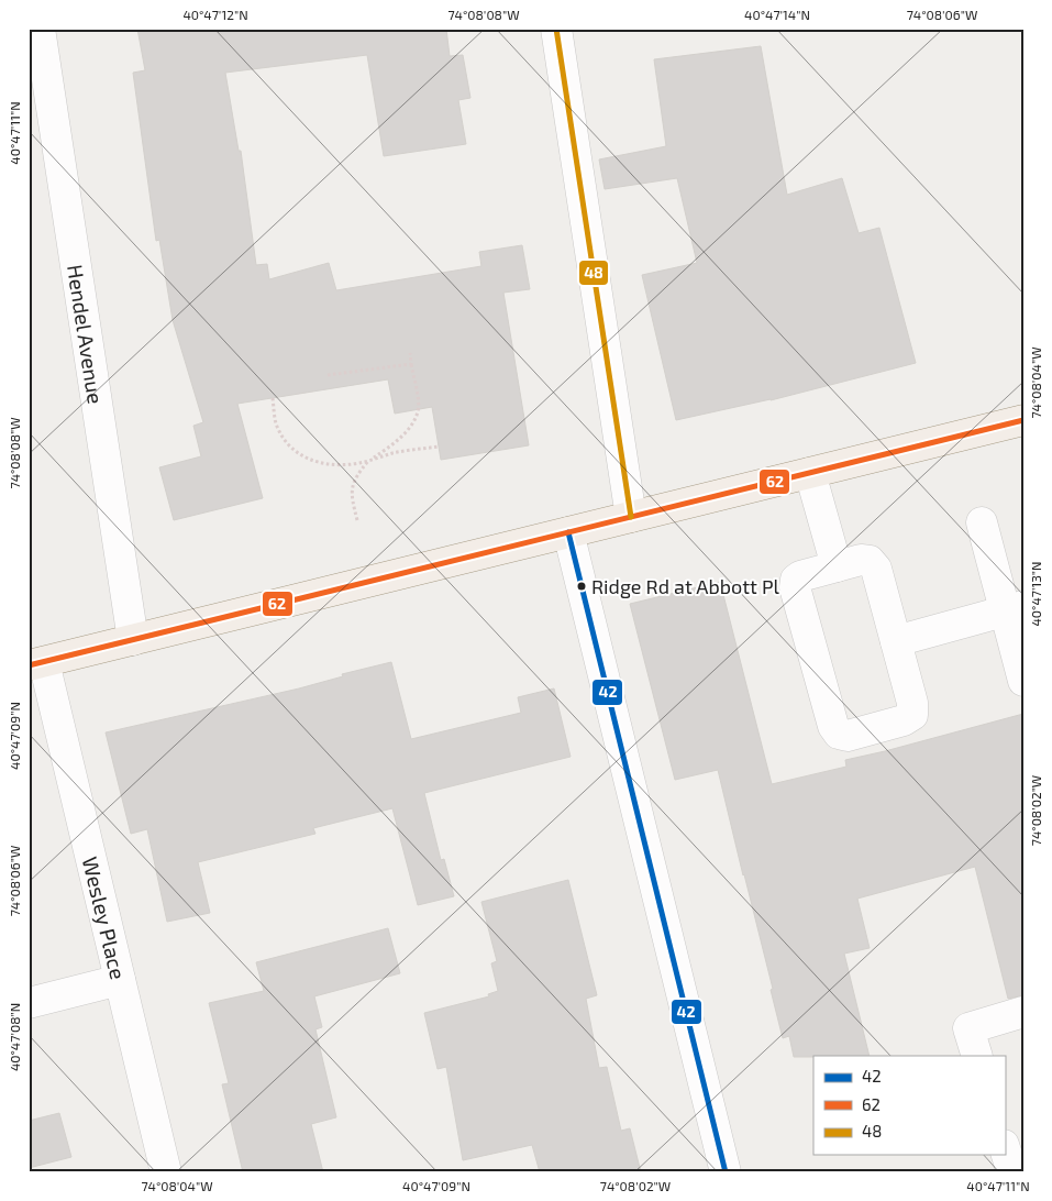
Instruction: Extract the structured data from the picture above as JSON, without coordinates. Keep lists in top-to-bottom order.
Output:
{
  "streets": {
    "street": ["Hendel Avenue", "Wesley Place"]
  },
  "places": ["Ridge Rd at Abbott Pl"],
  "lines": ["transit line 48", "transit line 62", "transit line 42"],
  "legend": ["42", "62", "48"],
  "coordinates": [
    "40°47'12\"N",
    "74°08'08\"W",
    "40°47'14\"N",
    "74°08'06\"W",
    "40°47'11\"N",
    "74°08'04\"W",
    "40°47'13\"N",
    "40°47'09\"N",
    "74°08'02\"W",
    "40°47'08\"N"
  ]
}
